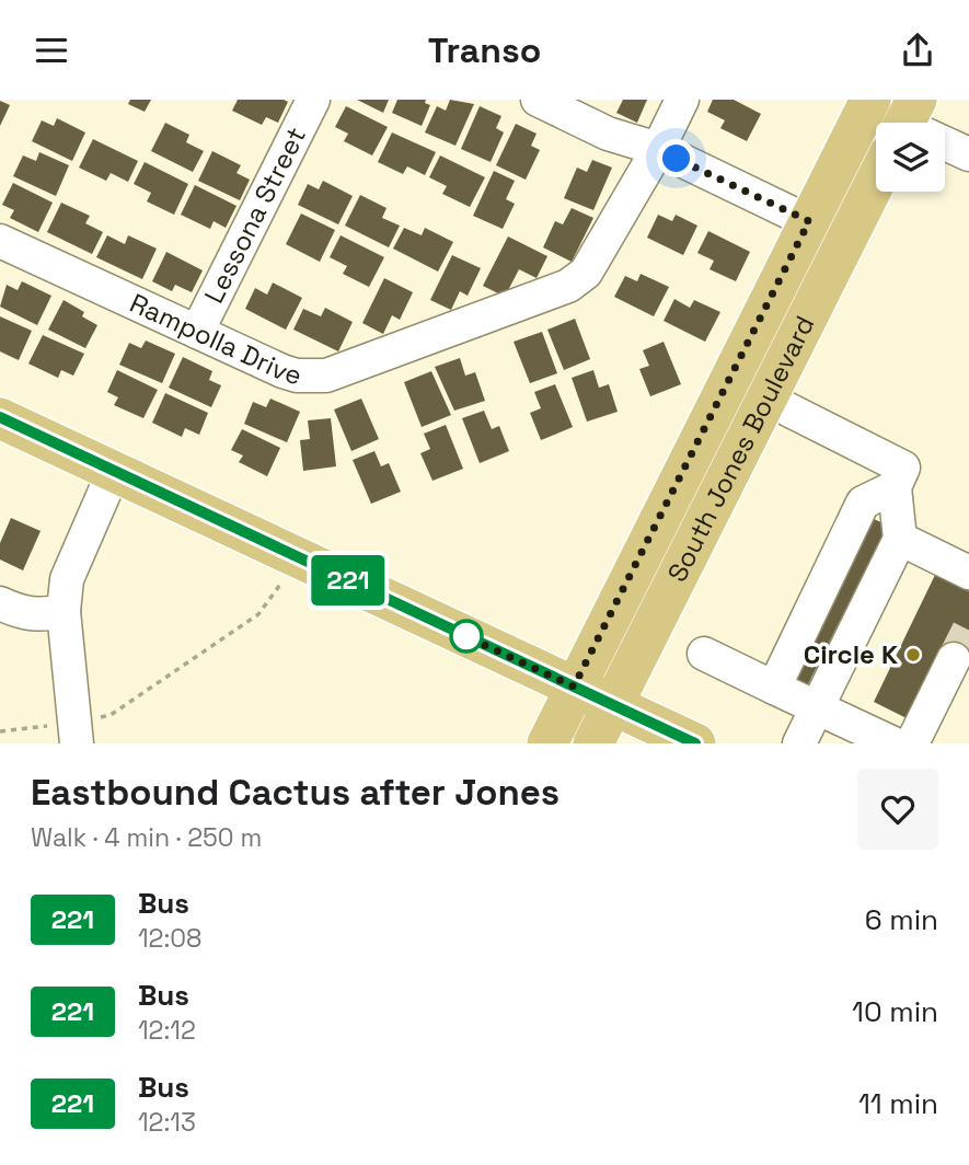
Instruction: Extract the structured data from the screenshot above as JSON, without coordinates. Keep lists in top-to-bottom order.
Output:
{
  "streets": {
    "main road": ["South Jones Boulevard"],
    "street": ["Lessona Street", "Rampolla Drive"]
  },
  "crossings": [
    ["Lessona Street", "Rampolla Drive"]
  ],
  "places": ["Circle K"],
  "lines": ["bus line 221"],
  "page": {
    "header": "Transo",
    "on_map": "221",
    "heading": ["Eastbound Cactus after Jones", "Walk · 4 min · 250 m"],
    "list": [
      {
        "mark": "221",
        "name": "Bus",
        "note": "12:08",
        "value": "6 min"
      },
      {
        "mark": "221",
        "name": "Bus",
        "note": "12:12",
        "value": "10 min"
      },
      {
        "mark": "221",
        "name": "Bus",
        "note": "12:13",
        "value": "11 min"
      }
    ]
  }
}
